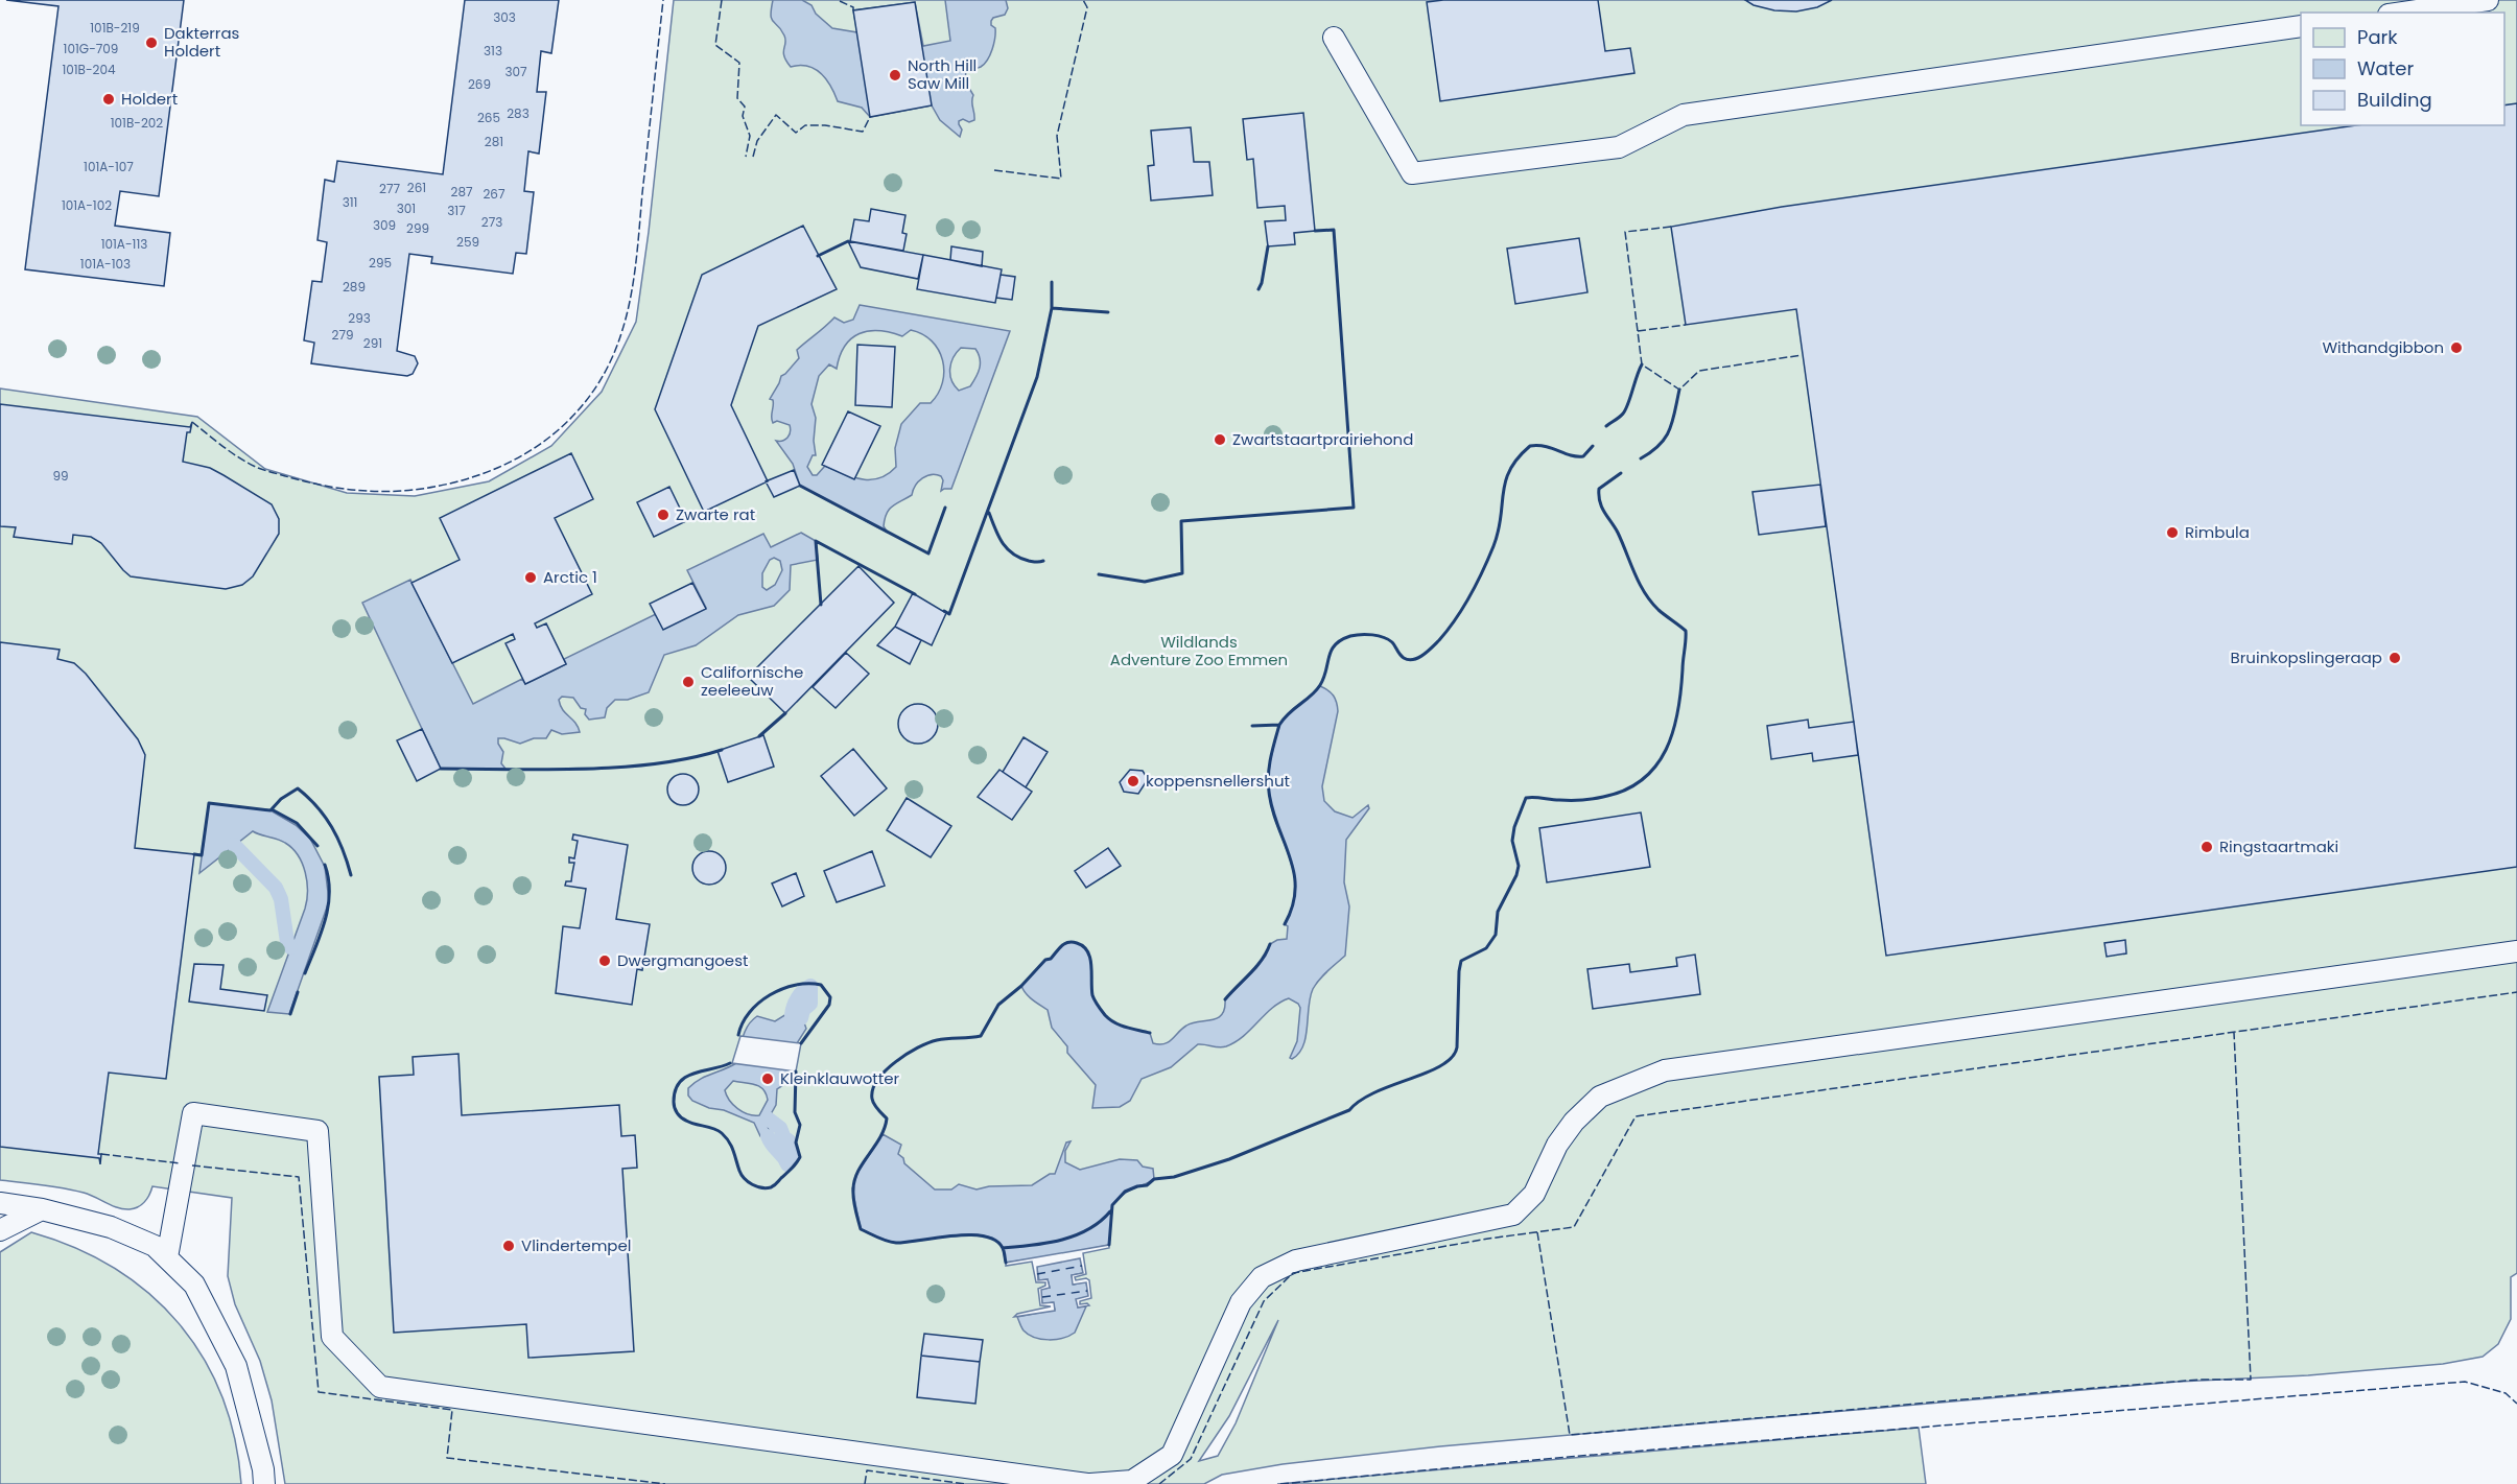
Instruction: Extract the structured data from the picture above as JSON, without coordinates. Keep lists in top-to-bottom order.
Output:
{
  "parks": ["Wildlands Adventure Zoo Emmen"],
  "places": [
    "Dakterras Holdert",
    "North Hill Saw Mill",
    "Holdert",
    "Withandgibbon",
    "Zwartstaartprairiehond",
    "Zwarte rat",
    "Rimbula",
    "Arctic 1",
    "Bruinkopslingeraap",
    "Californische zeeleeuw",
    "koppensnellershut",
    "Ringstaartmaki",
    "Dwergmangoest",
    "Kleinklauwotter",
    "Vlindertempel"
  ],
  "house_numbers": [
    "303",
    "101B-219",
    "101G-709",
    "313",
    "101B-204",
    "307",
    "269",
    "283",
    "265",
    "101B-202",
    "281",
    "101A-107",
    "261",
    "277",
    "287",
    "267",
    "311",
    "101A-102",
    "301",
    "317",
    "273",
    "309",
    "299",
    "259",
    "101A-113",
    "295",
    "101A-103",
    "289",
    "293",
    "279",
    "291",
    "99"
  ],
  "legend": ["Park", "Water", "Building"]
}
